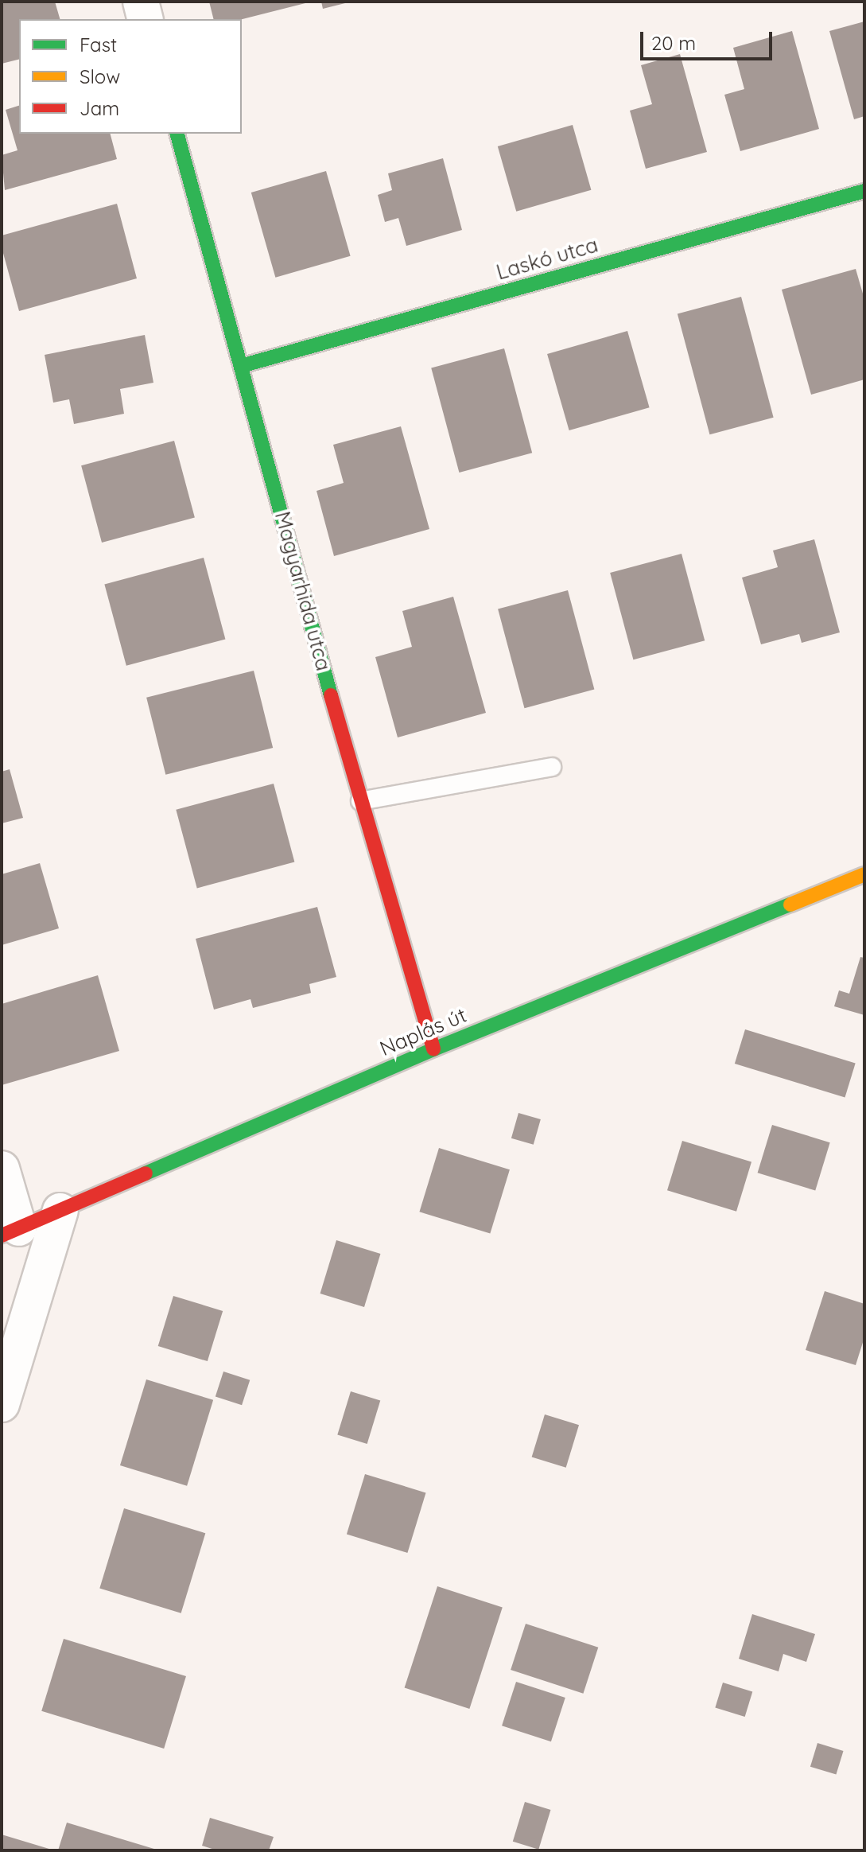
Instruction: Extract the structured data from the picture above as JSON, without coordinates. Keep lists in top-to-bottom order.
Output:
{
  "streets": {
    "street": ["Laskó utca", "Magyarhida utca", "Naplás út"]
  },
  "crossings": [
    ["Laskó utca", "Magyarhida utca"],
    ["Magyarhida utca", "Naplás út"]
  ],
  "legend": ["Fast", "Slow", "Jam"],
  "scale_bar": "20 m"
}
